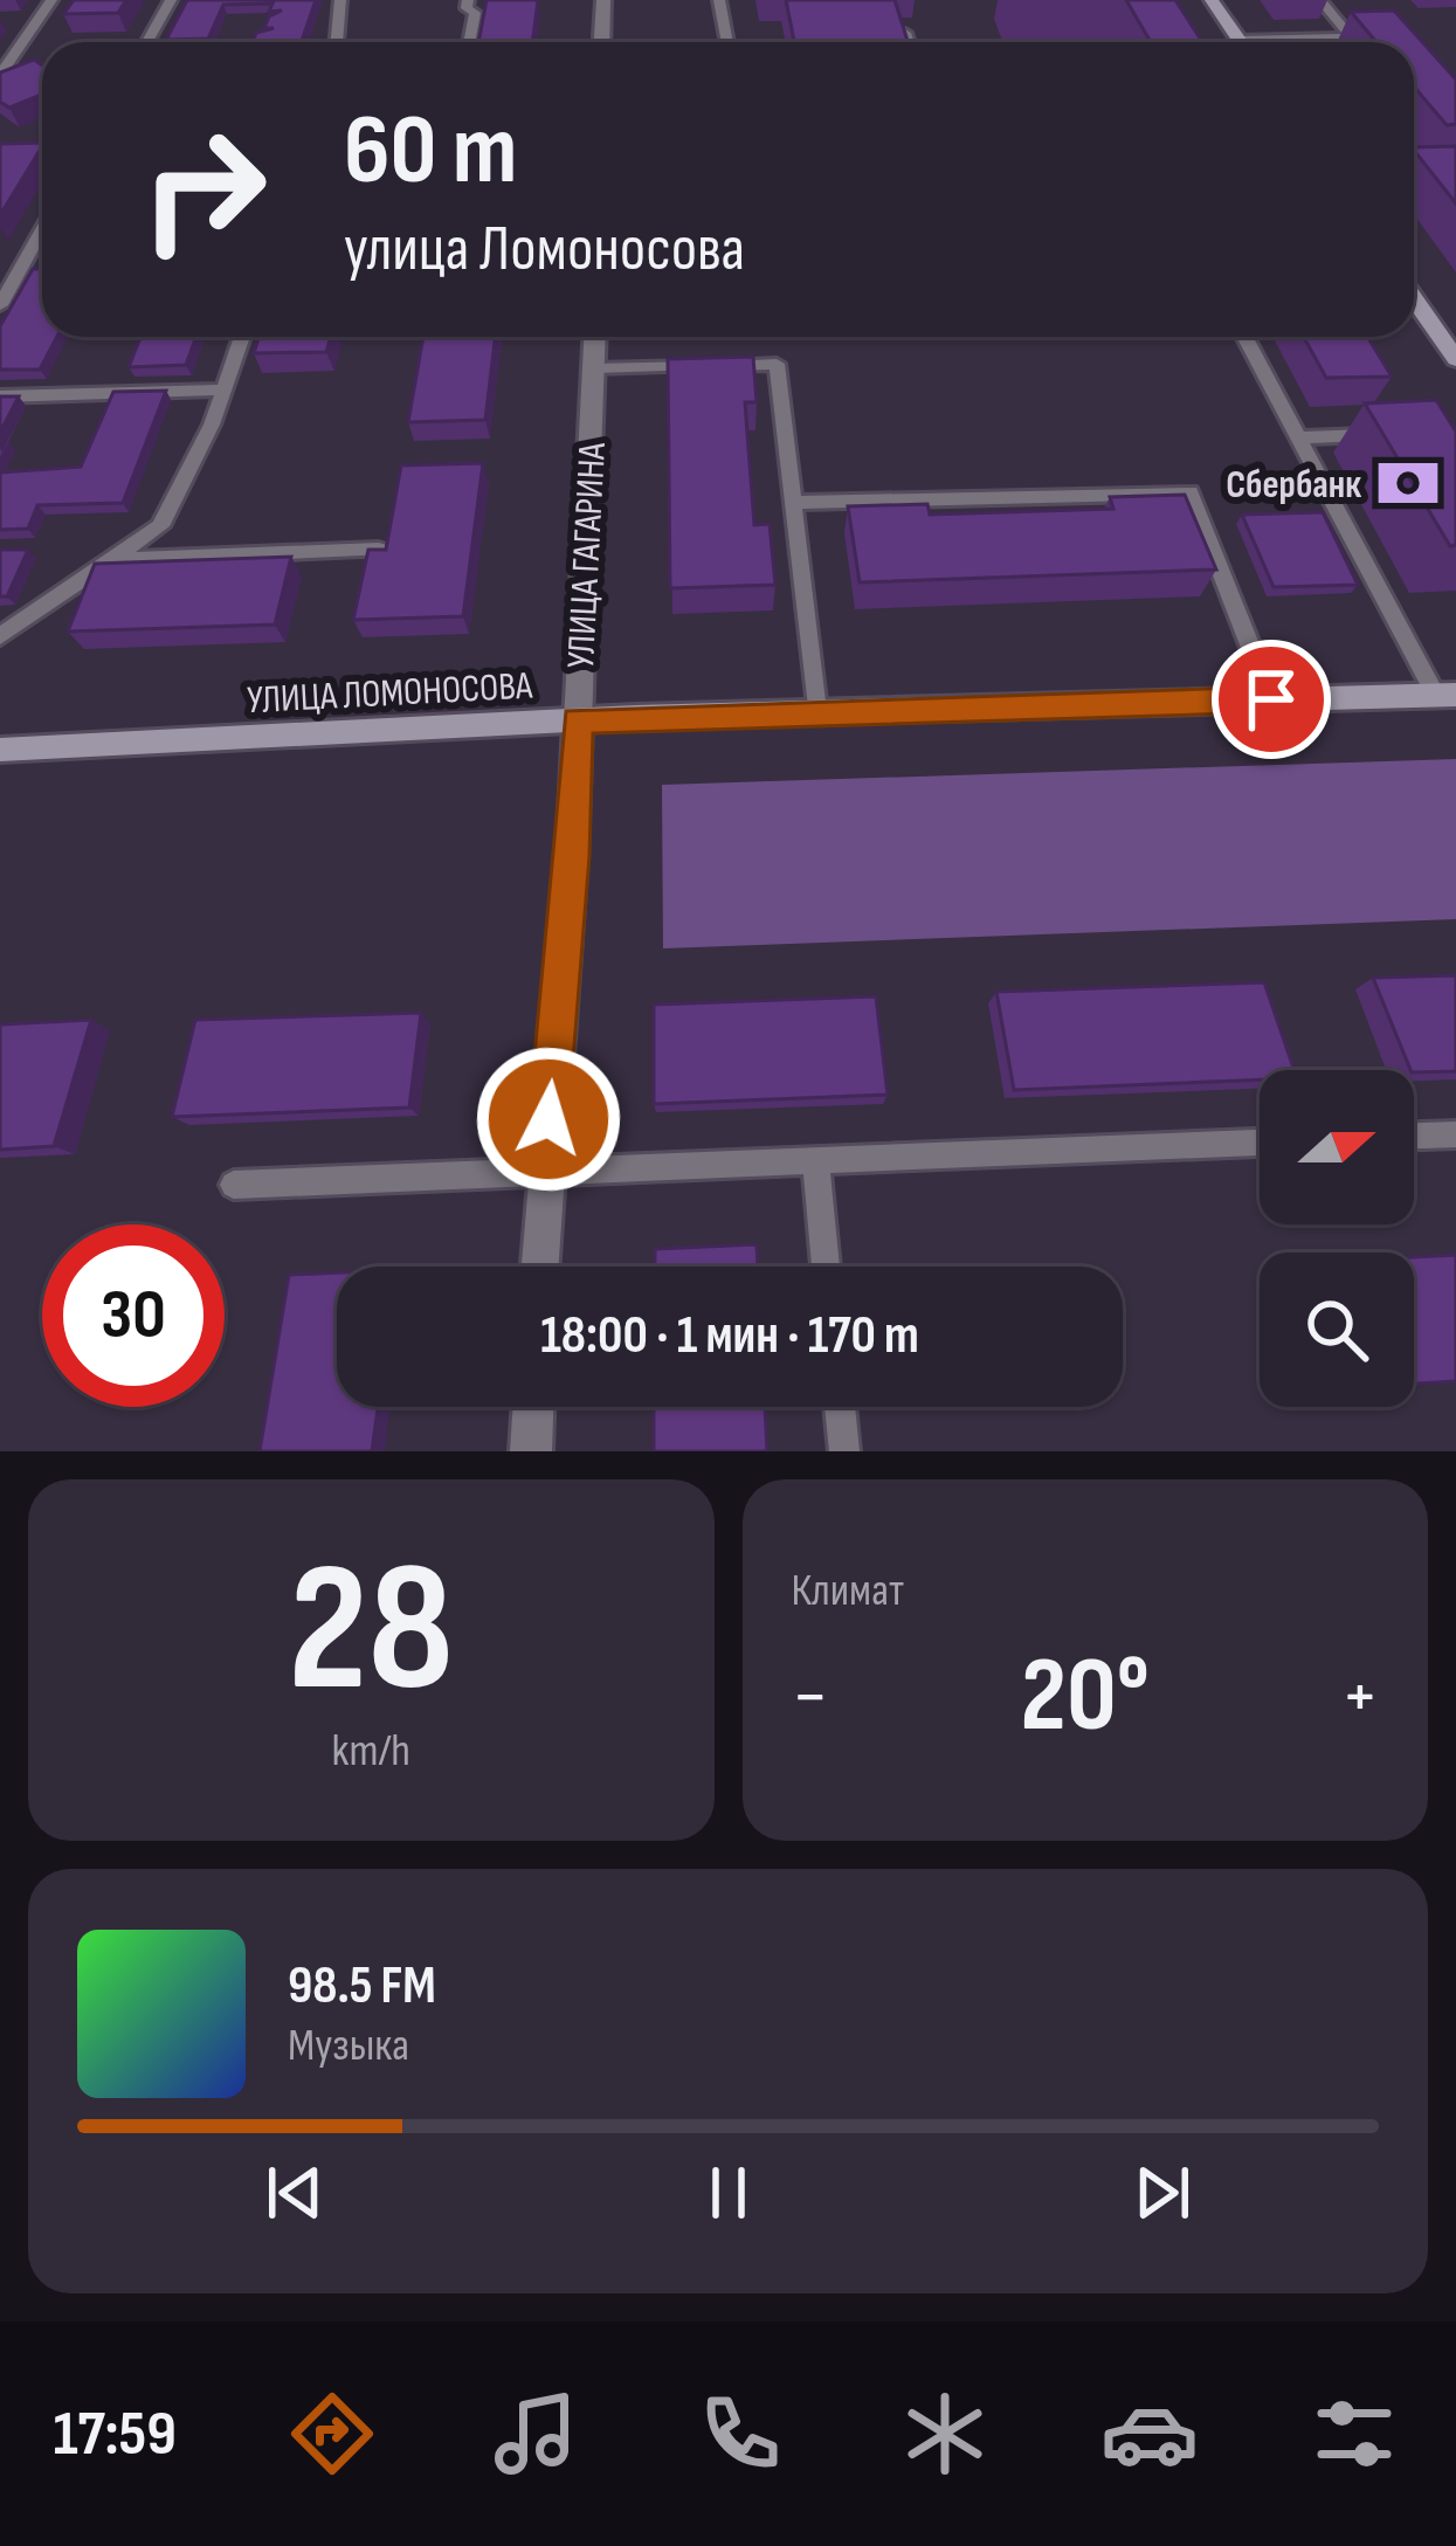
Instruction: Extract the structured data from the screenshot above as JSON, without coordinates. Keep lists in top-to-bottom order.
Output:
{
  "streets": {
    "main road": ["УЛИЦА ЛОМОНОСОВА"],
    "street": ["УЛИЦА ГАГАРИНА"]
  },
  "crossings": [
    ["УЛИЦА ГАГАРИНА", "УЛИЦА ЛОМОНОСОВА"]
  ],
  "places": {
    "bank": ["Сбербанк"]
  },
  "north": "right",
  "page": {
    "turn": ["60 m", "улица Ломоносова"],
    "limit": "30",
    "trip": "18:00 · 1 мин · 170 m",
    "tile": [
      ["28", "km/h"],
      "Климат"
    ],
    "heat": ["−", "20°", "+"],
    "song": ["98.5 FM", "Музыка"],
    "tabs": "17:59"
  }
}
